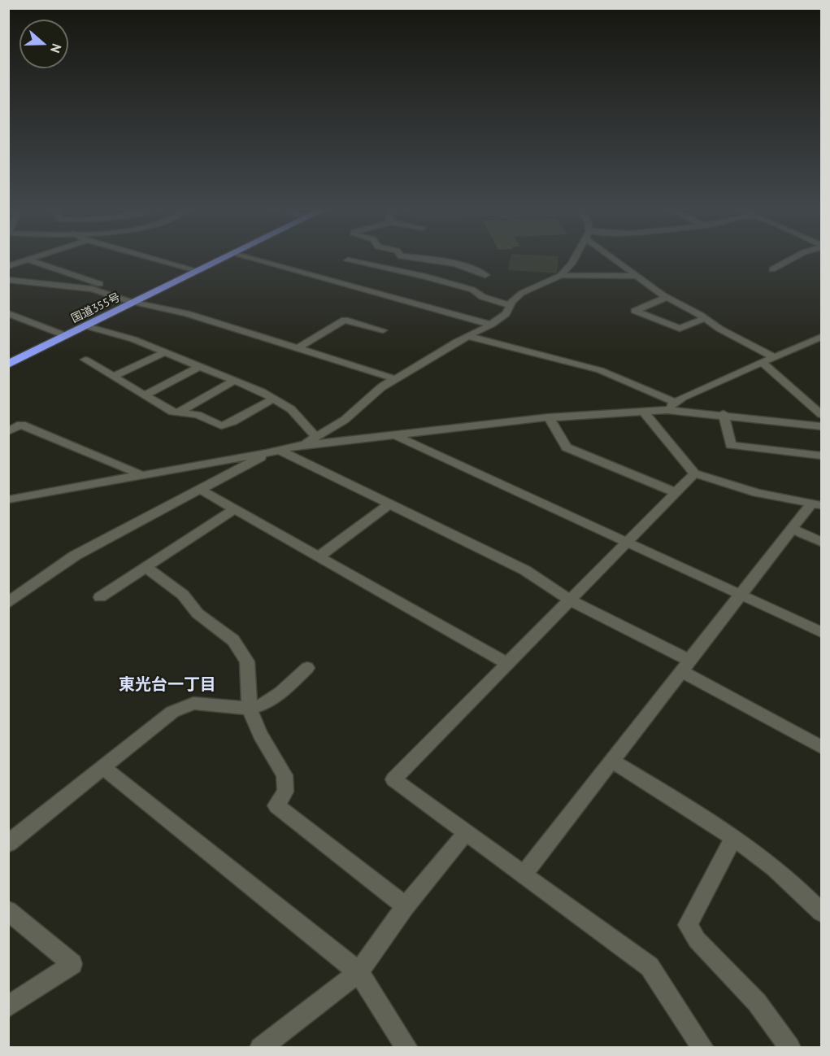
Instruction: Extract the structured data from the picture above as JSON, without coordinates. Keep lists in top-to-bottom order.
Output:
{
  "streets": {
    "highway": ["国道355号"]
  },
  "districts": ["東光台一丁目"],
  "north": "right"
}
